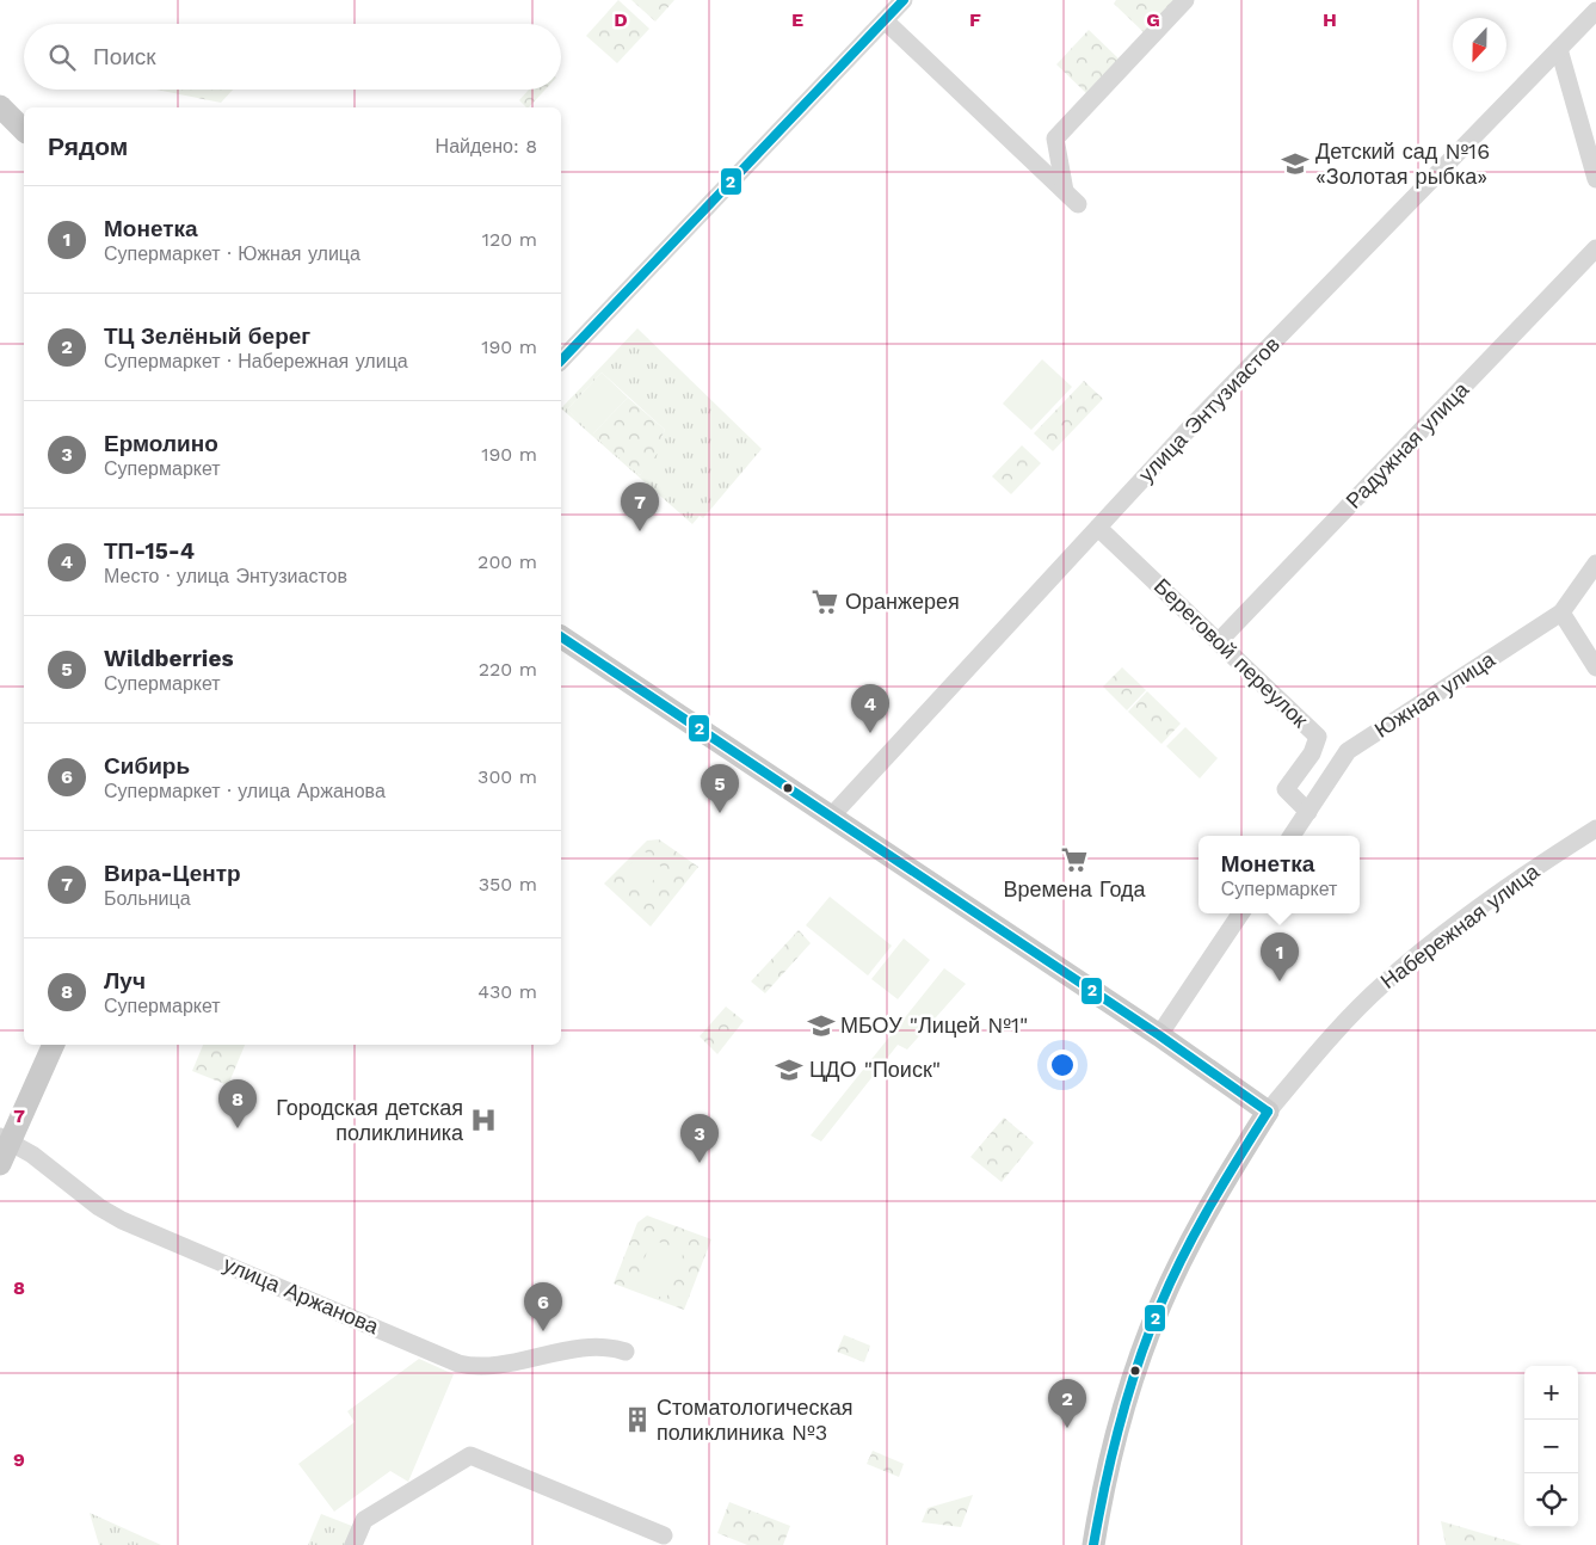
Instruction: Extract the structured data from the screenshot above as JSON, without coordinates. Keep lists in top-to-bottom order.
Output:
{
  "streets": {
    "main road": ["Набережная улица"],
    "street": [
      "улица Энтузиастов",
      "Радужная улица",
      "Береговой переулок",
      "Южная улица",
      "улица Аржанова"
    ]
  },
  "crossings": [
    ["улица Энтузиастов", "Береговой переулок"],
    ["Радужная улица", "Береговой переулок"],
    ["Береговой переулок", "Южная улица"]
  ],
  "places": {
    "school or university": ["Детский сад №16 «Золотая рыбка»", "МБОУ \"Лицей №1\"", "ЦДО \"Поиск\""],
    "supermarket": ["Оранжерея", "Времена Года"],
    "hospital": ["Городская детская поликлиника"],
    "building": ["Стоматологическая поликлиника №3"]
  },
  "lines": ["transit line 2"],
  "north": "bottom",
  "page": {
    "search": "Поиск",
    "heading": ["Рядом", "Найдено: 8"],
    "list": [
      {
        "mark": "1",
        "name": "Монетка",
        "note": "Супермаркет · Южная улица",
        "value": "120 m"
      },
      {
        "mark": "2",
        "name": "ТЦ Зелёный берег",
        "note": "Супермаркет · Набережная улица",
        "value": "190 m"
      },
      {
        "mark": "3",
        "name": "Ермолино",
        "note": "Супермаркет",
        "value": "190 m"
      },
      {
        "mark": "4",
        "name": "ТП-15-4",
        "note": "Место · улица Энтузиастов",
        "value": "200 m"
      },
      {
        "mark": "5",
        "name": "Wildberries",
        "note": "Супермаркет",
        "value": "220 m"
      },
      {
        "mark": "6",
        "name": "Сибирь",
        "note": "Супермаркет · улица Аржанова",
        "value": "300 m"
      },
      {
        "mark": "7",
        "name": "Вира-Центр",
        "note": "Больница",
        "value": "350 m"
      },
      {
        "mark": "8",
        "name": "Луч",
        "note": "Супермаркет",
        "value": "430 m"
      }
    ],
    "pins": [
      "7",
      "4",
      "5",
      "1",
      "8",
      "3",
      "6",
      "2"
    ],
    "popup": ["Монетка", "Супермаркет"],
    "map_buttons": ["+", "−"]
  },
  "grid": {
    "columns": [
      "D",
      "E",
      "F",
      "G",
      "H"
    ],
    "rows": ["7", "8", "9"]
  }
}
